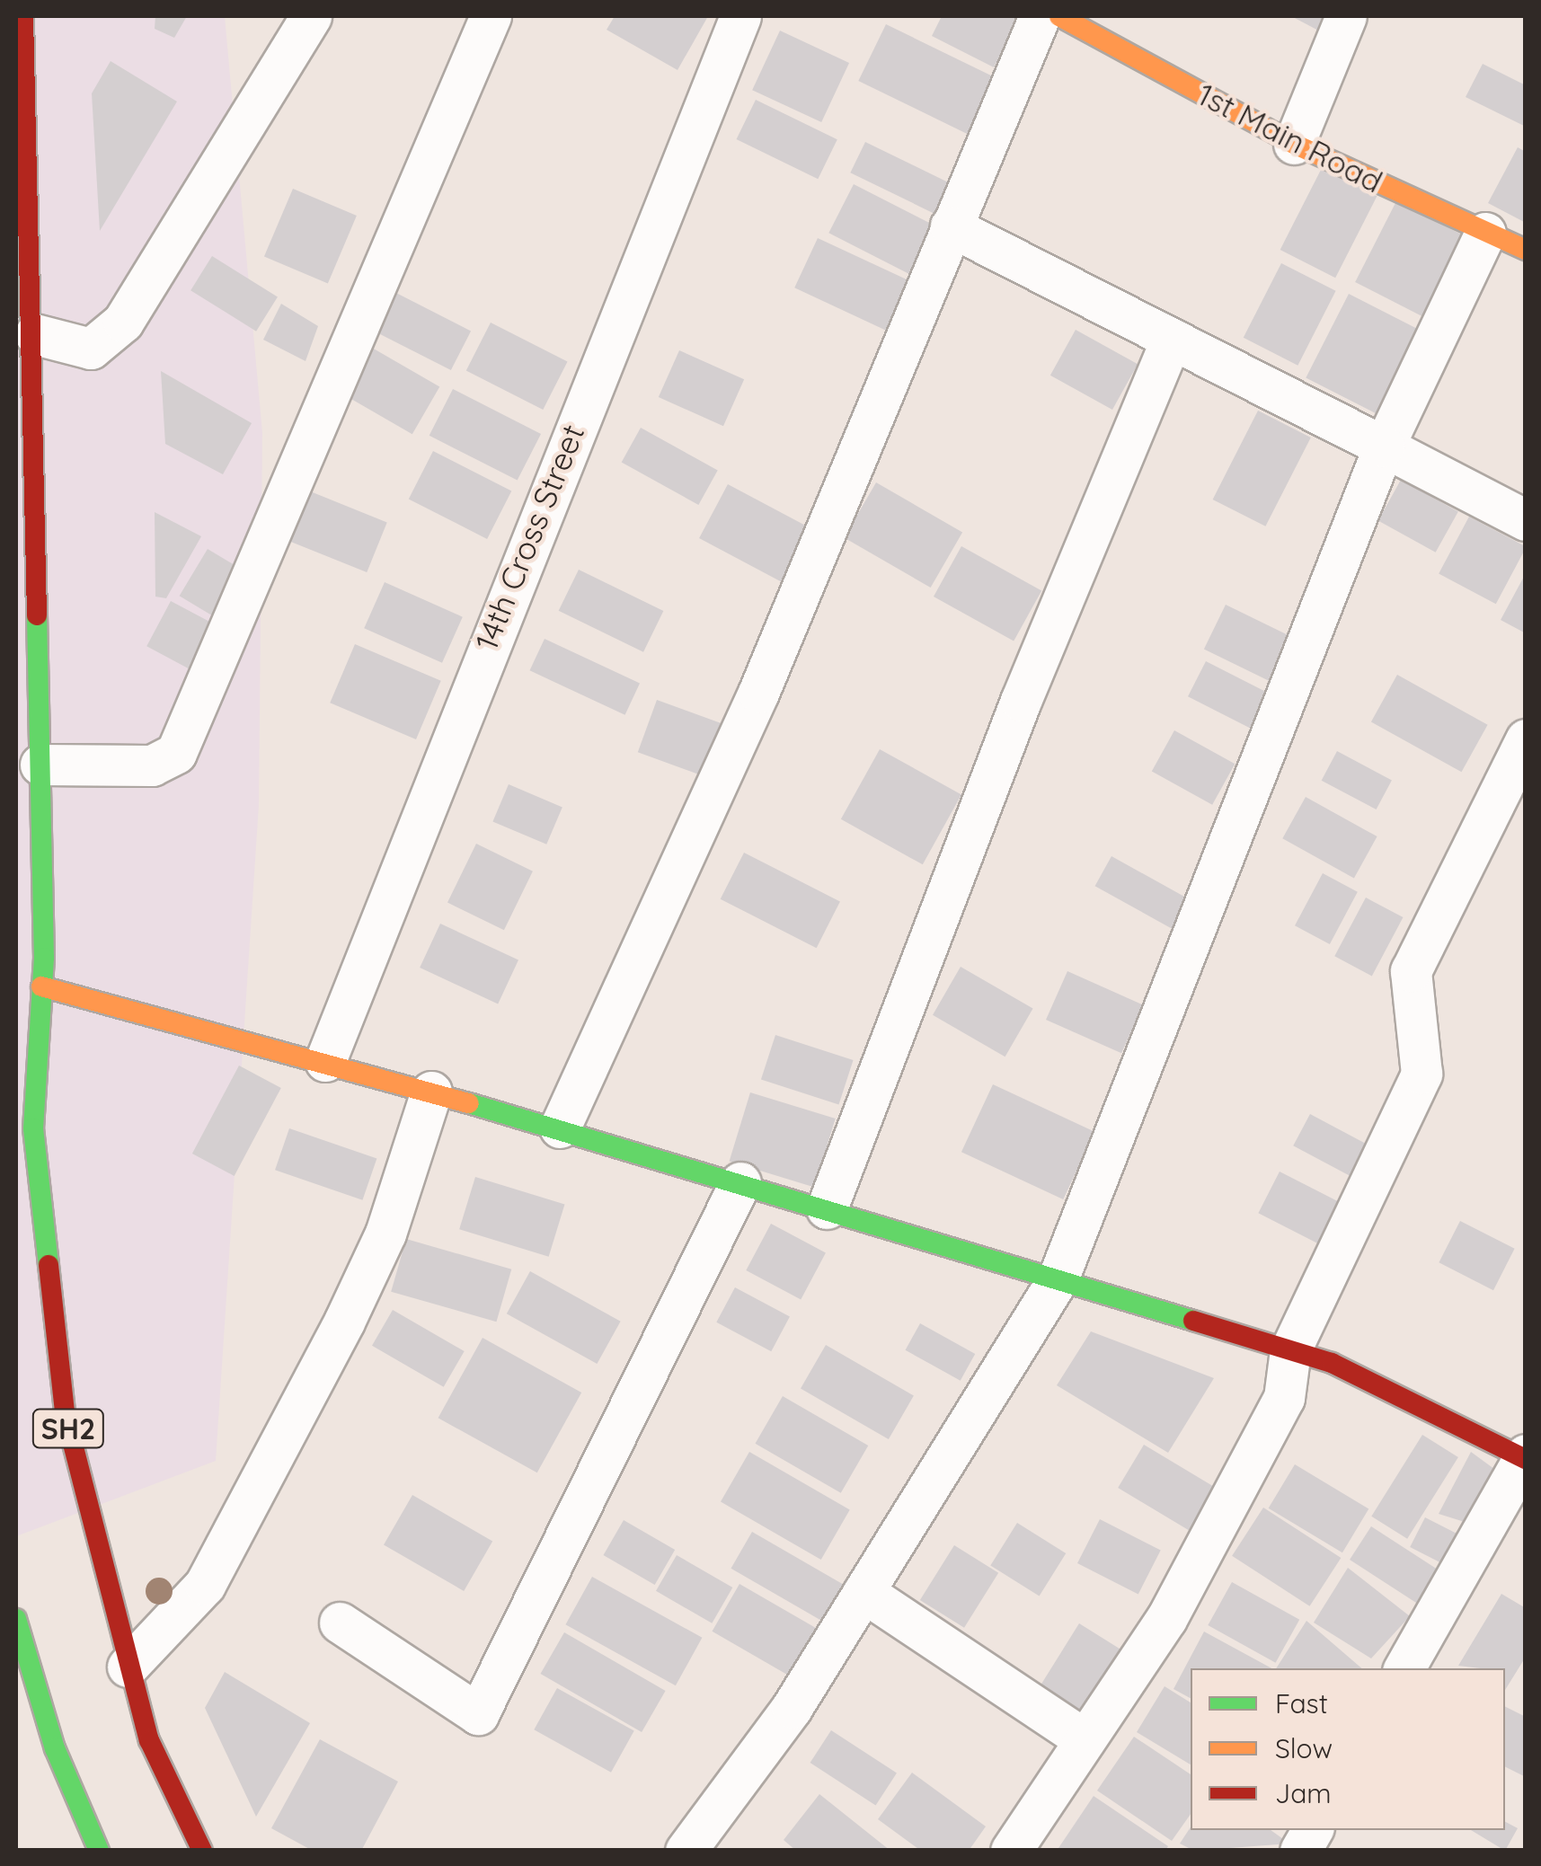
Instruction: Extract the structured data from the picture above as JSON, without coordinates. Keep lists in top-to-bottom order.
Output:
{
  "streets": {
    "street": ["1st Main Road", "14th Cross Street", "SH2"]
  },
  "legend": ["Fast", "Slow", "Jam"]
}
